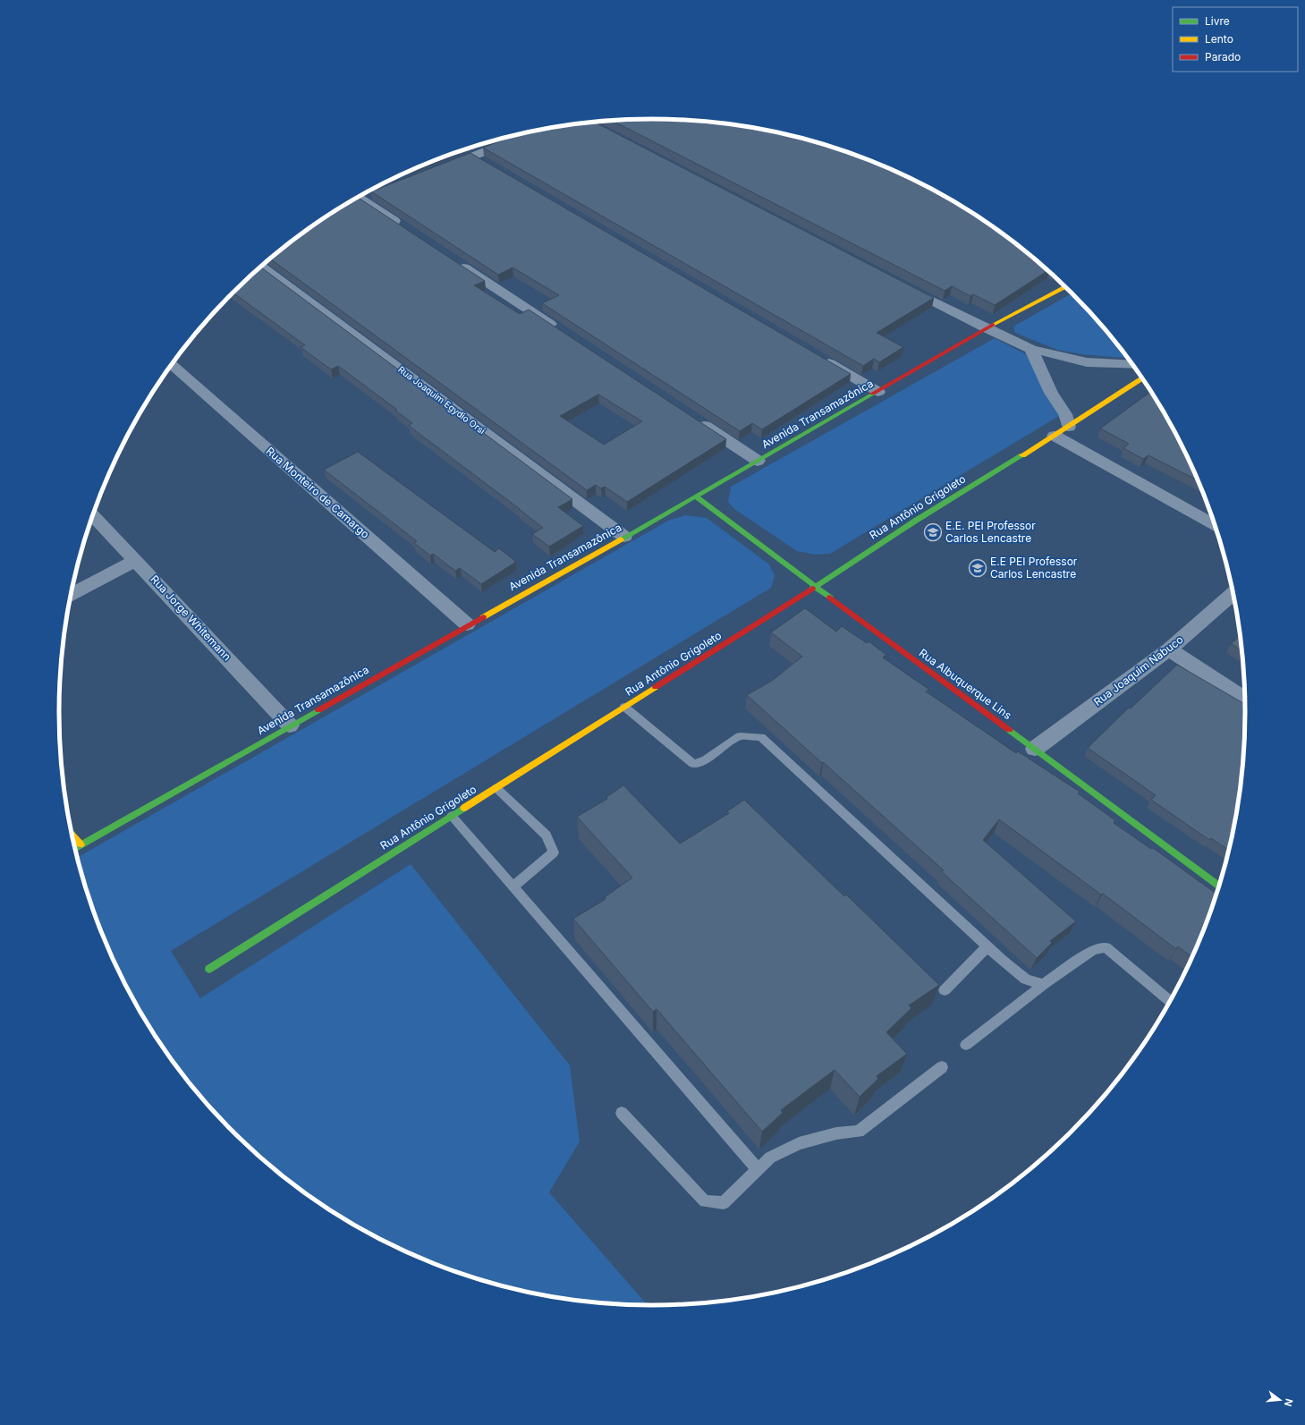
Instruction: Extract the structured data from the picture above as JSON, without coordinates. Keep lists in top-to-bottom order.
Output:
{
  "streets": {
    "street": [
      "Rua Joaquim Egydio Orsi",
      "Avenida Transamazônica",
      "Rua Monteiro de Camargo",
      "Rua Antônio Grigoleto",
      "Rua Jorge Whitemann",
      "Rua Joaquim Nabuco",
      "Rua Albuquerque Lins"
    ]
  },
  "crossings": [
    ["Rua Joaquim Egydio Orsi", "Avenida Transamazônica"],
    ["Avenida Transamazônica", "Rua Monteiro de Camargo"],
    ["Avenida Transamazônica", "Rua Jorge Whitemann"],
    ["Avenida Transamazônica", "Rua Albuquerque Lins"],
    ["Rua Antônio Grigoleto", "Rua Albuquerque Lins"],
    ["Rua Joaquim Nabuco", "Rua Albuquerque Lins"]
  ],
  "places": {
    "school or university": ["E.E. PEI Professor Carlos Lencastre", "E.E PEI Professor Carlos Lencastre"]
  },
  "legend": ["Livre", "Lento", "Parado"],
  "north": "right"
}
